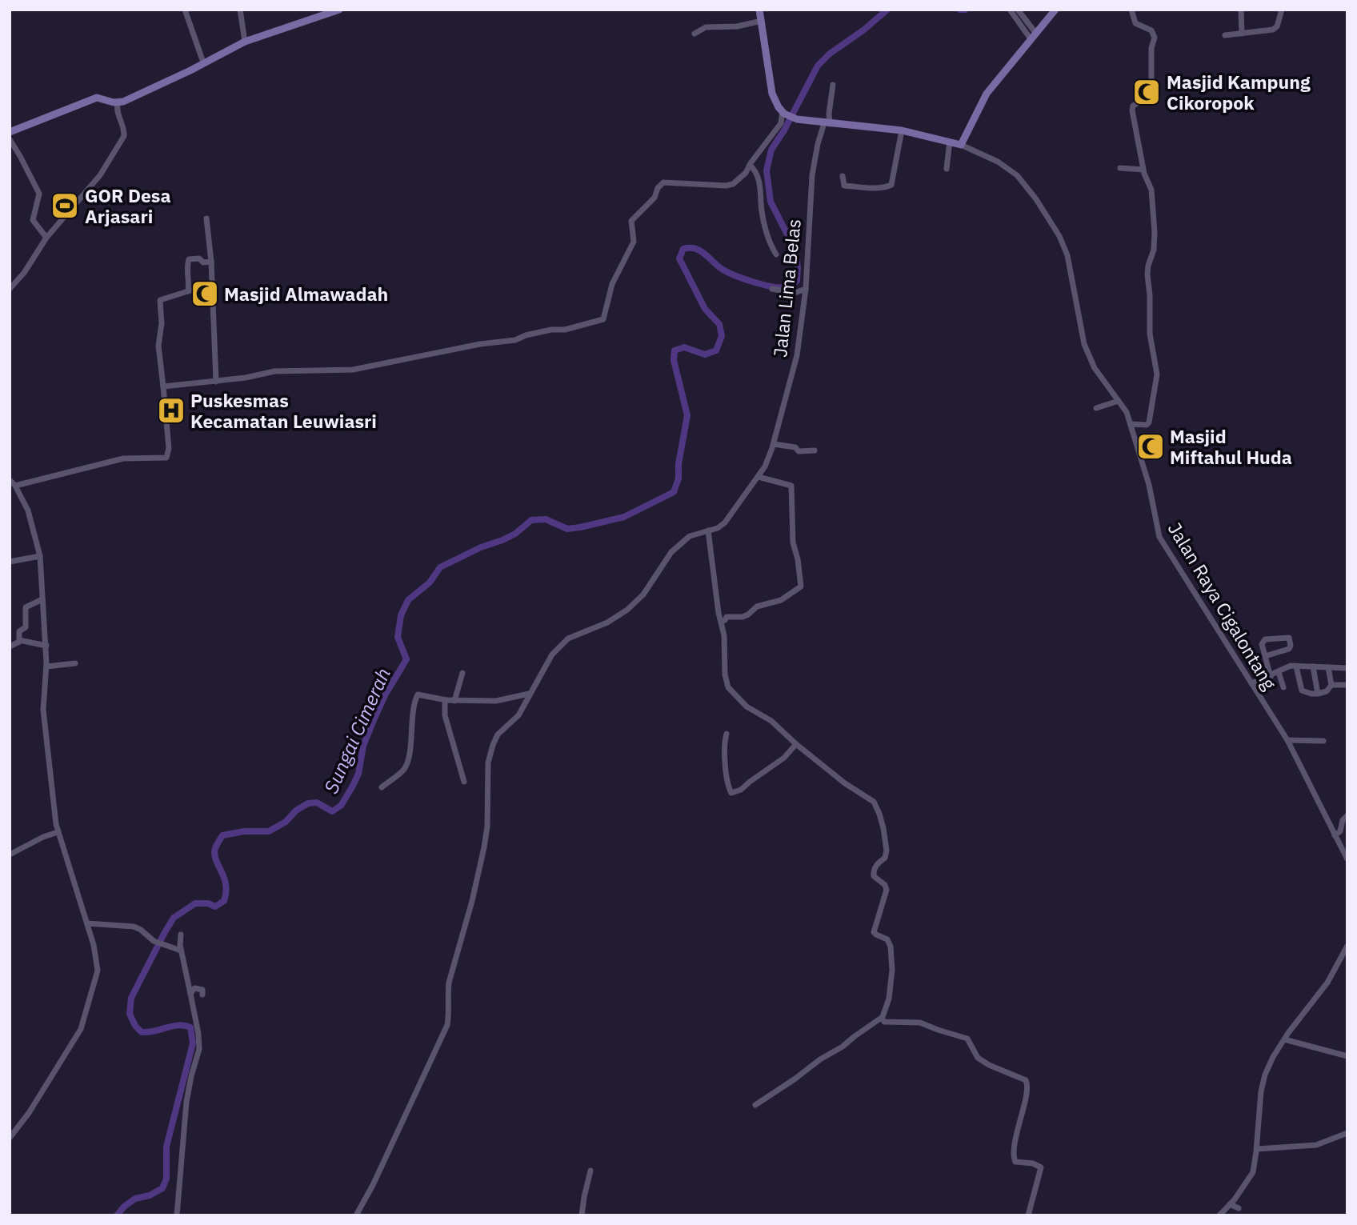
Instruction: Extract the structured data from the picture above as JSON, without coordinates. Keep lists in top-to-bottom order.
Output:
{
  "streets": {
    "street": ["Jalan Lima Belas", "Jalan Raya Cigalontang"]
  },
  "water": ["Sungai Cimerah"],
  "places": {
    "mosque": ["Masjid Kampung Cikoropok", "Masjid Almawadah", "Masjid Miftahul Huda"],
    "sports": ["GOR Desa Arjasari"],
    "hospital": ["Puskesmas Kecamatan Leuwiasri"]
  }
}
